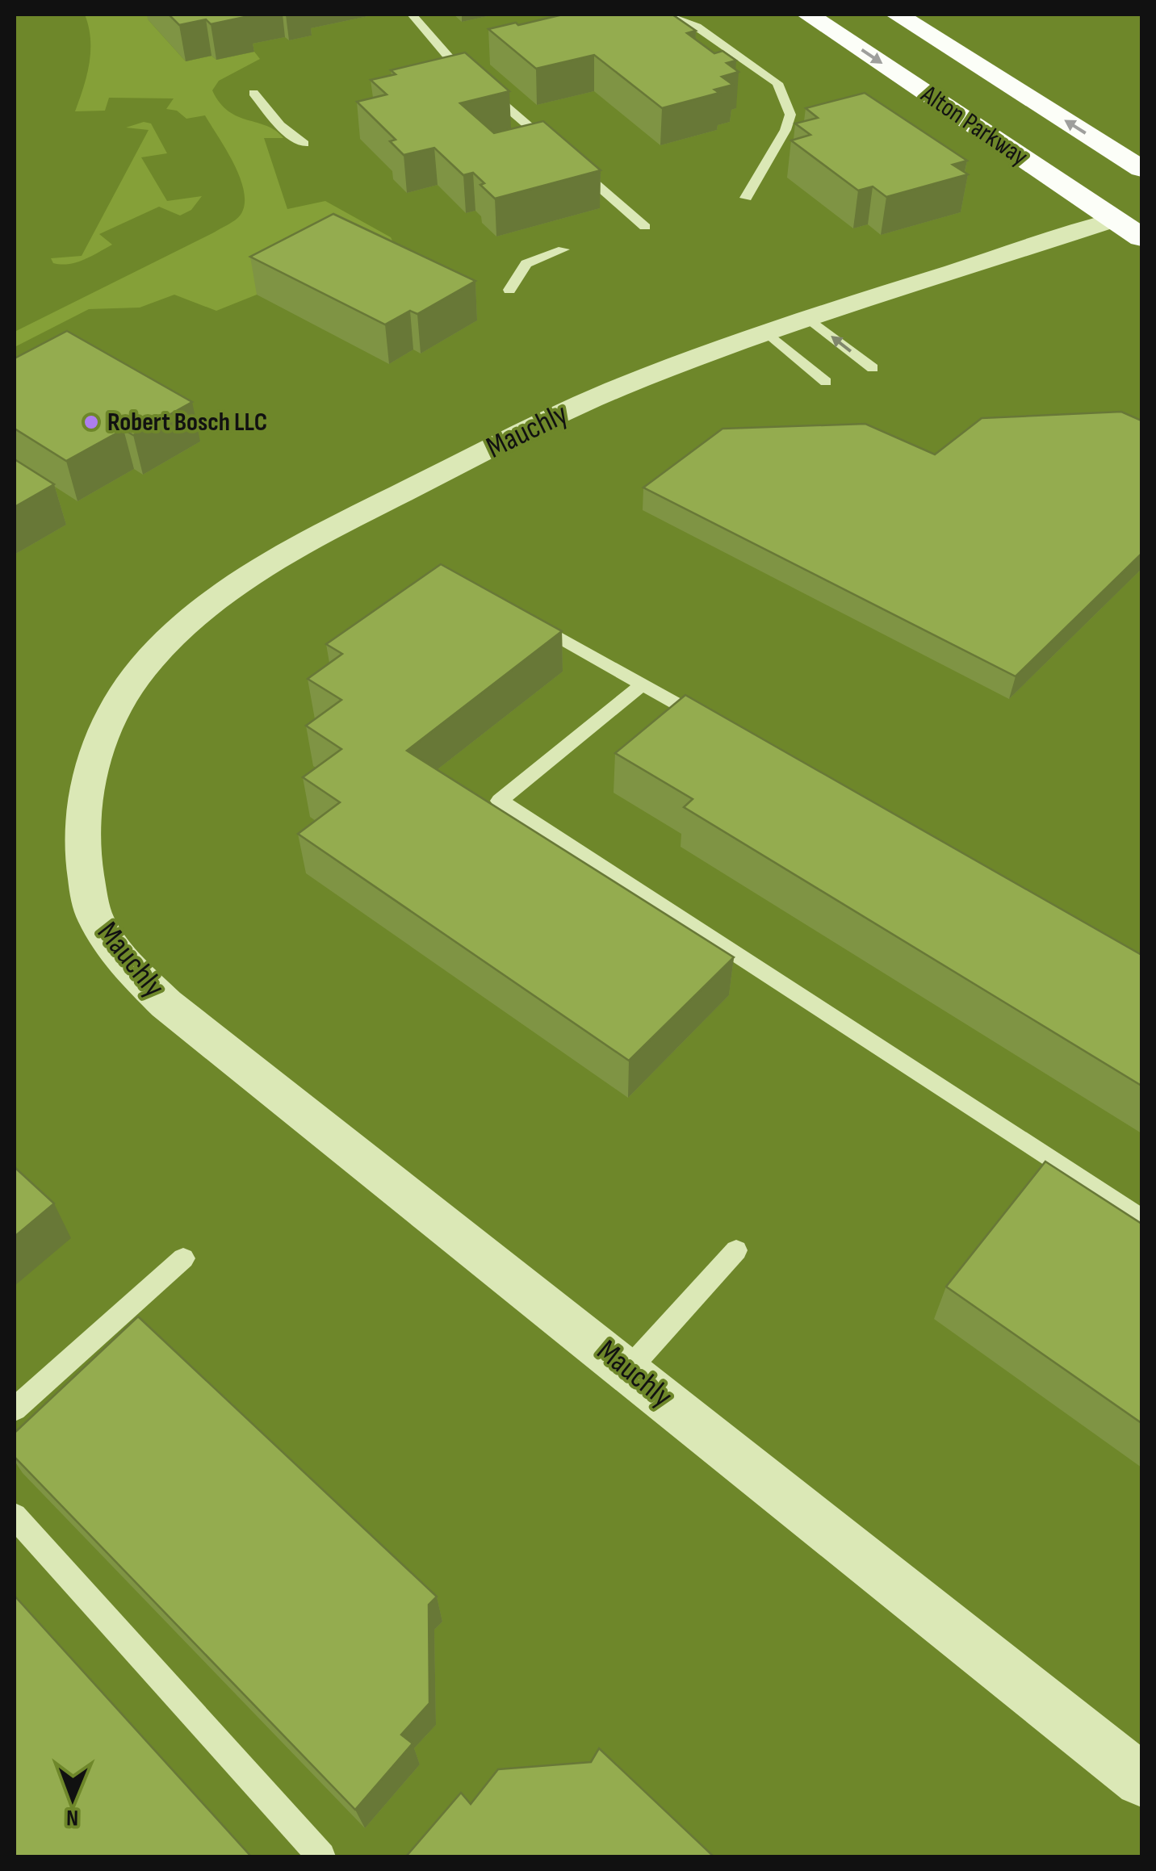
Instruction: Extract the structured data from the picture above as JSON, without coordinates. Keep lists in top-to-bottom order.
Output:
{
  "streets": {
    "main road": ["Alton Parkway"],
    "street": ["Mauchly"]
  },
  "crossings": [
    ["Alton Parkway", "Mauchly"]
  ],
  "places": ["Robert Bosch LLC"],
  "north": "bottom"
}
